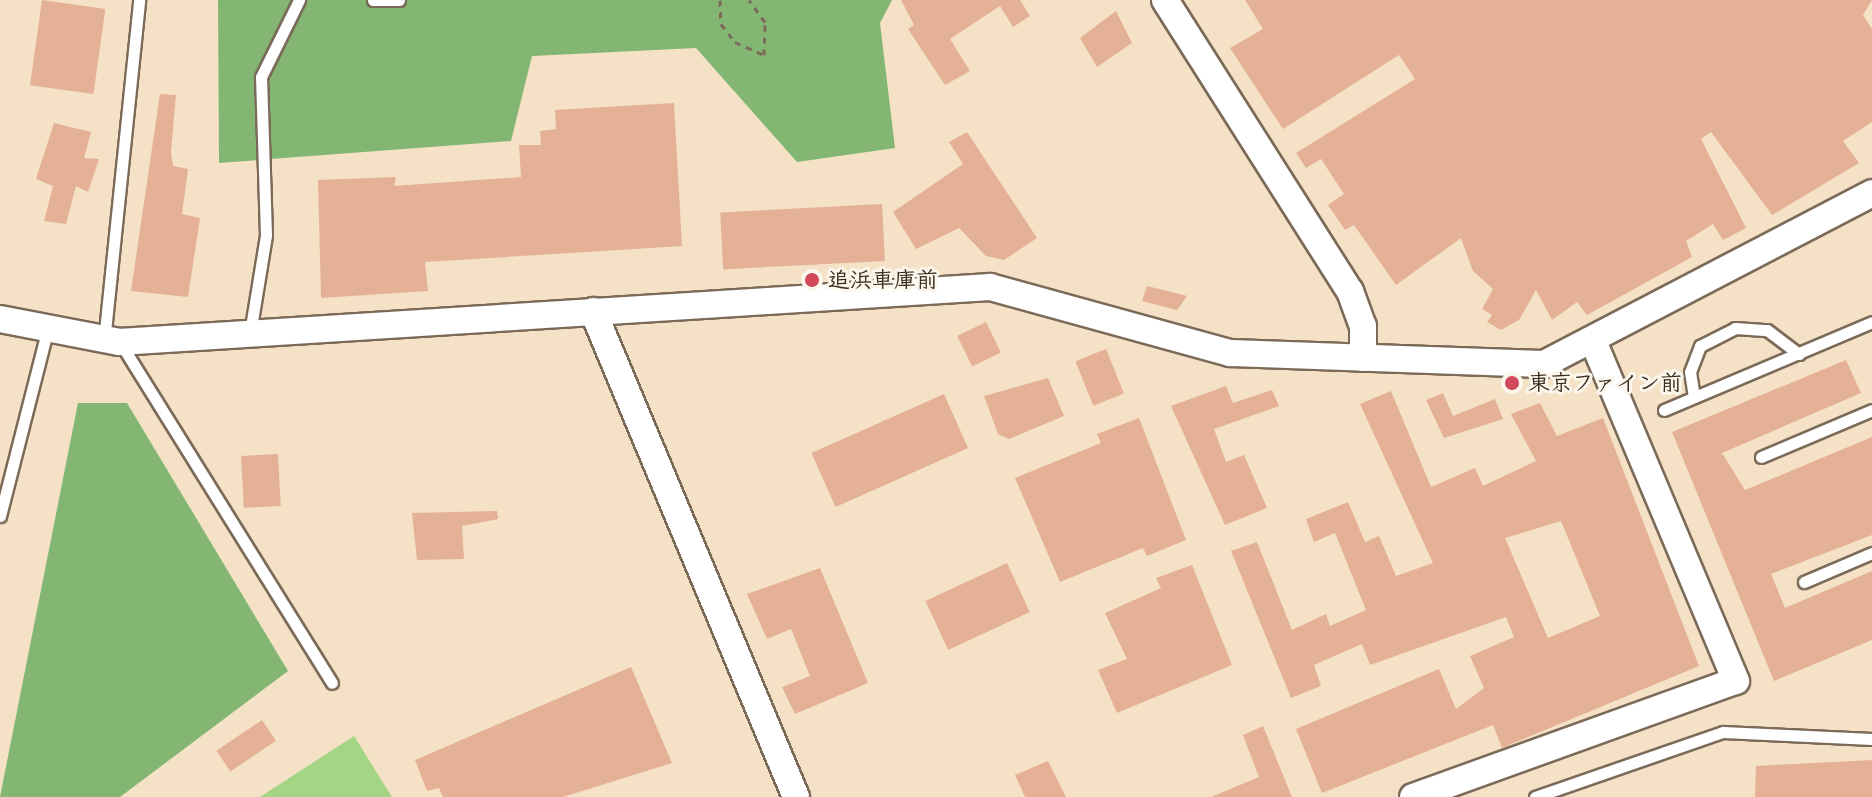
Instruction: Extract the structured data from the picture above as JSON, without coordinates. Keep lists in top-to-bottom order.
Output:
{
  "places": ["追浜車庫前", "東京ファイン前"]
}
